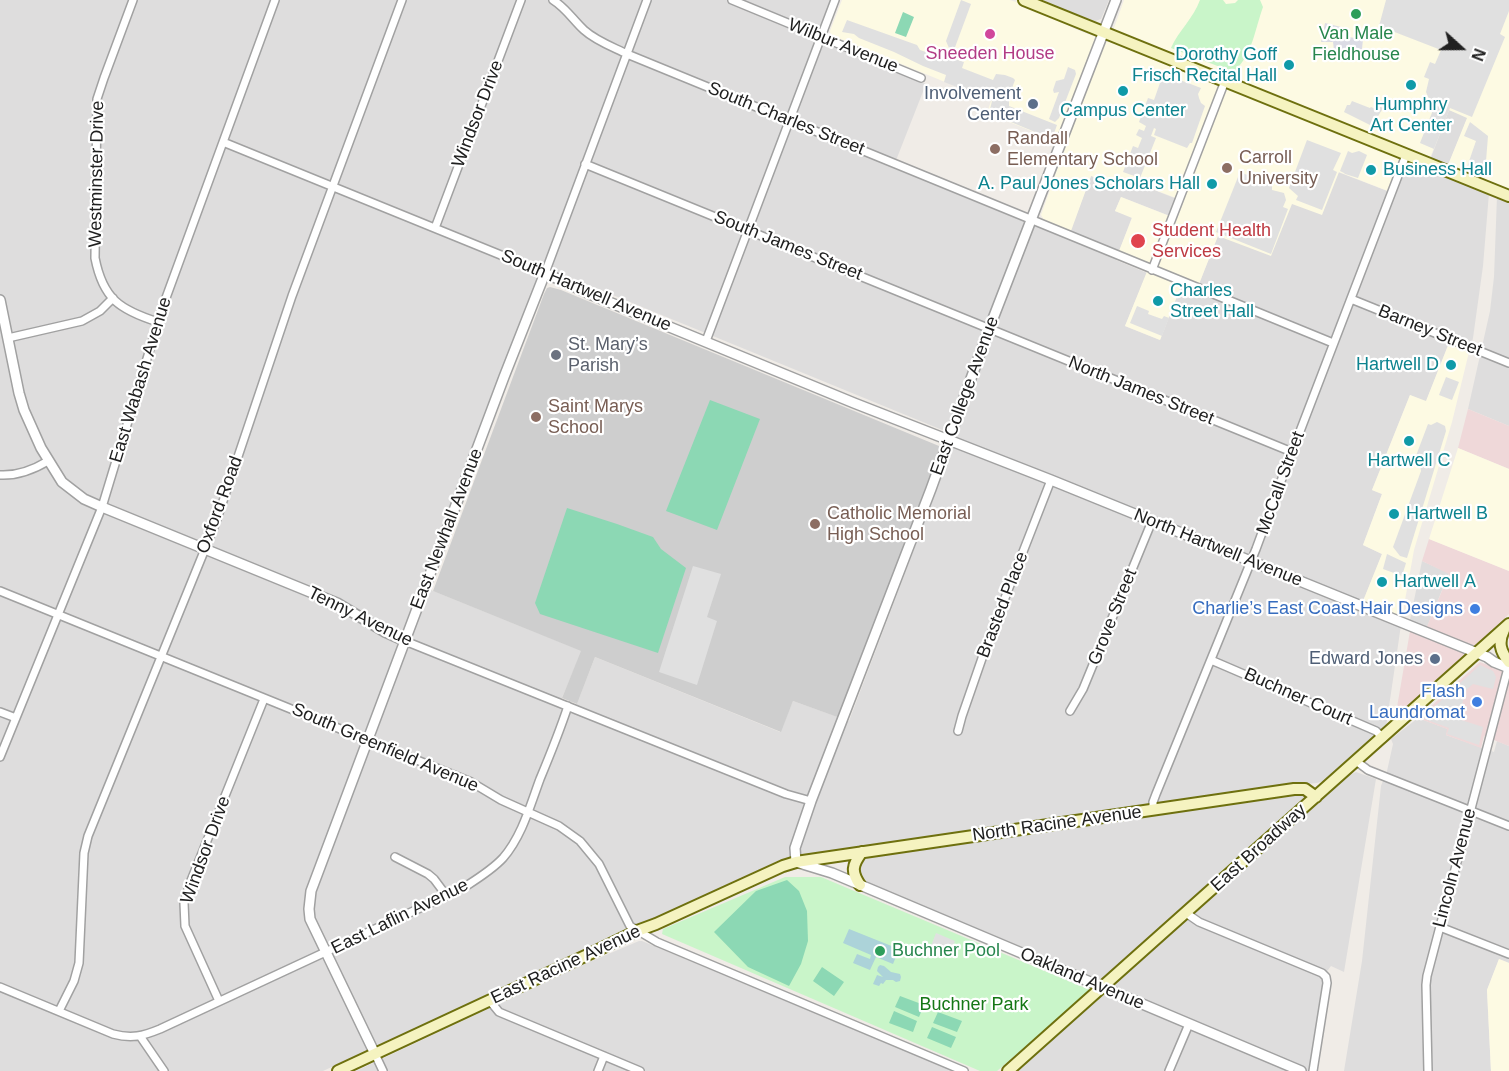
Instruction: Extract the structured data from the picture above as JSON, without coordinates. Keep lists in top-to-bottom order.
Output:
{
  "streets": {
    "main road": ["North Racine Avenue", "East Broadway", "East Racine Avenue"],
    "street": [
      "Wilbur Avenue",
      "Windsor Drive",
      "South Charles Street",
      "Westminster Drive",
      "South James Street",
      "South Hartwell Avenue",
      "Barney Street",
      "East Wabash Avenue",
      "North James Street",
      "East College Avenue",
      "McCall Street",
      "Oxford Road",
      "East Newhall Avenue",
      "North Hartwell Avenue",
      "Brasted Place",
      "Tenny Avenue",
      "Grove Street",
      "Buchner Court",
      "South Greenfield Avenue",
      "Lincoln Avenue",
      "East Laflin Avenue",
      "Oakland Avenue"
    ]
  },
  "crossings": [
    ["Windsor Drive", "South Hartwell Avenue"],
    ["Windsor Drive", "South Greenfield Avenue"],
    ["Windsor Drive", "East Laflin Avenue"],
    ["South Charles Street", "East College Avenue"],
    ["South Charles Street", "McCall Street"],
    ["South Charles Street", "East Newhall Avenue"],
    ["Westminster Drive", "East Wabash Avenue"],
    ["South James Street", "North James Street"],
    ["South James Street", "East College Avenue"],
    ["South James Street", "East Newhall Avenue"],
    ["South Hartwell Avenue", "East Wabash Avenue"],
    ["South Hartwell Avenue", "East College Avenue"],
    ["South Hartwell Avenue", "Oxford Road"],
    ["South Hartwell Avenue", "East Newhall Avenue"],
    ["South Hartwell Avenue", "North Hartwell Avenue"],
    ["Barney Street", "McCall Street"],
    ["East Wabash Avenue", "Tenny Avenue"],
    ["East Wabash Avenue", "South Greenfield Avenue"],
    ["North James Street", "East College Avenue"],
    ["North James Street", "McCall Street"],
    ["East College Avenue", "North Hartwell Avenue"],
    ["East College Avenue", "Tenny Avenue"],
    ["East College Avenue", "North Racine Avenue"],
    ["East College Avenue", "East Racine Avenue"],
    ["East College Avenue", "Oakland Avenue"],
    ["McCall Street", "North Hartwell Avenue"],
    ["McCall Street", "Buchner Court"],
    ["McCall Street", "North Racine Avenue"],
    ["Oxford Road", "Tenny Avenue"],
    ["Oxford Road", "South Greenfield Avenue"],
    ["East Newhall Avenue", "Tenny Avenue"],
    ["East Newhall Avenue", "South Greenfield Avenue"],
    ["East Newhall Avenue", "East Laflin Avenue"],
    ["East Newhall Avenue", "East Racine Avenue"],
    ["North Hartwell Avenue", "Brasted Place"],
    ["North Hartwell Avenue", "Grove Street"],
    ["North Hartwell Avenue", "East Broadway"],
    ["North Hartwell Avenue", "Lincoln Avenue"],
    ["Tenny Avenue", "East Laflin Avenue"],
    ["Buchner Court", "East Broadway"],
    ["South Greenfield Avenue", "East Laflin Avenue"],
    ["South Greenfield Avenue", "East Racine Avenue"],
    ["North Racine Avenue", "East Broadway"],
    ["North Racine Avenue", "East Racine Avenue"],
    ["North Racine Avenue", "Oakland Avenue"],
    ["East Broadway", "Oakland Avenue"],
    ["East Racine Avenue", "Oakland Avenue"]
  ],
  "parks": ["Buchner Park"],
  "places": [
    "Van Male Fieldhouse",
    "Sneeden House",
    "Dorothy Goff Frisch Recital Hall",
    "Humphry Art Center",
    "Campus Center",
    "Involvement Center",
    "Randall Elementary School",
    "Carroll University",
    "Business Hall",
    "A. Paul Jones Scholars Hall",
    "Student Health Services",
    "Charles Street Hall",
    "St. Mary’s Parish",
    "Hartwell D",
    "Saint Marys School",
    "Hartwell C",
    "Hartwell B",
    "Catholic Memorial High School",
    "Hartwell A",
    "Charlie’s East Coast Hair Designs",
    "Edward Jones",
    "Flash Laundromat",
    "Buchner Pool"
  ],
  "north": "right"
}
